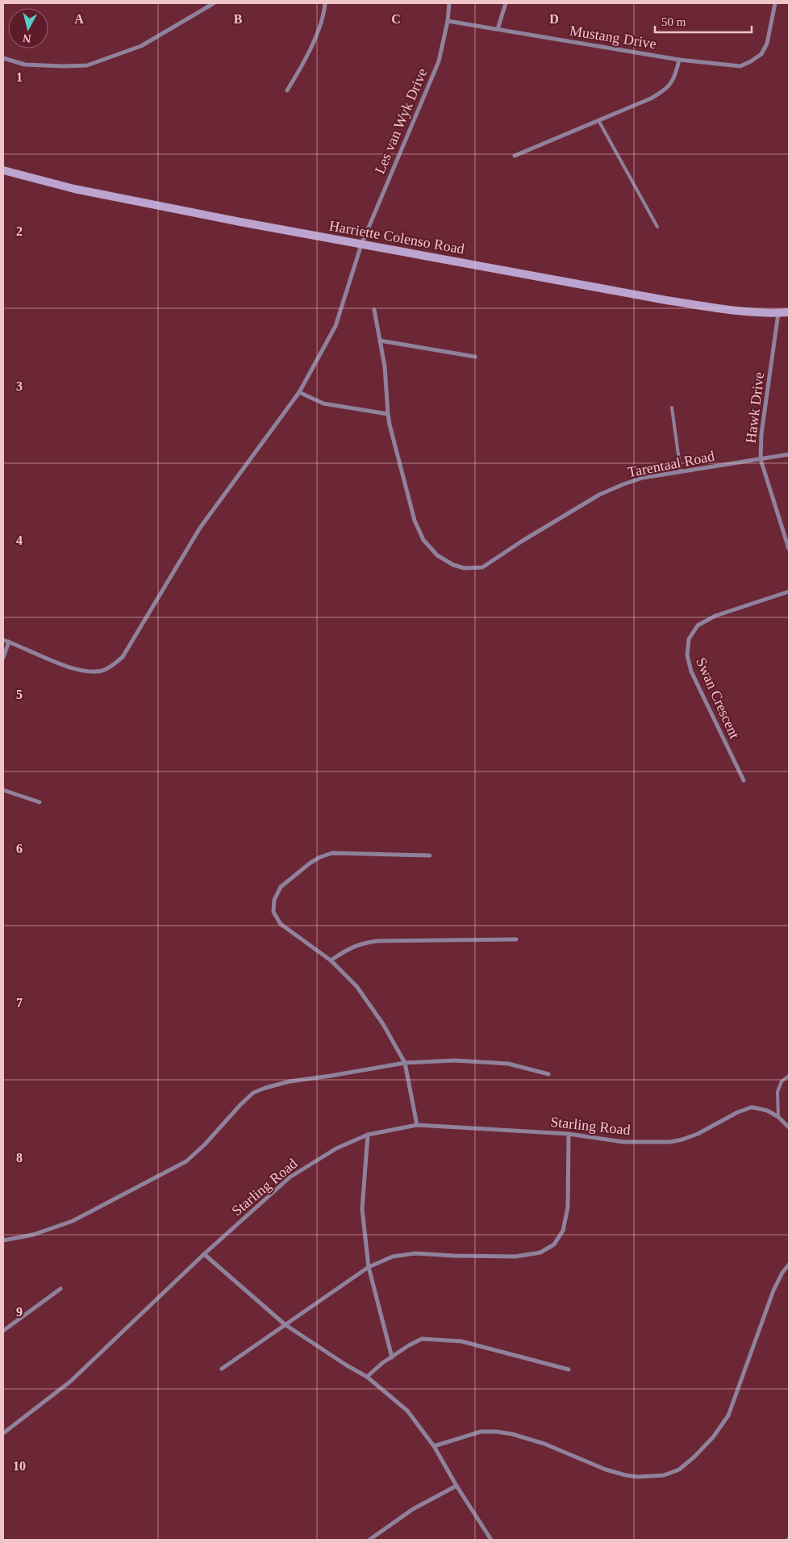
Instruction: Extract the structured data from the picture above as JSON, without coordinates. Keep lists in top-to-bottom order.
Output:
{
  "streets": {
    "street": [
      "Mustang Drive",
      "Les van Wyk Drive",
      "Harriette Colenso Road",
      "Hawk Drive",
      "Tarentaal Road",
      "Swan Crescent",
      "Starling Road"
    ]
  },
  "crossings": [
    ["Mustang Drive", "Les van Wyk Drive"],
    ["Les van Wyk Drive", "Harriette Colenso Road"],
    ["Harriette Colenso Road", "Hawk Drive"],
    ["Hawk Drive", "Tarentaal Road"]
  ],
  "scale_bar": "50 m",
  "north": "bottom",
  "grid": {
    "columns": [
      "A",
      "B",
      "C",
      "D"
    ],
    "rows": [
      "1",
      "2",
      "3",
      "4",
      "5",
      "6",
      "7",
      "8",
      "9",
      "10"
    ]
  }
}
